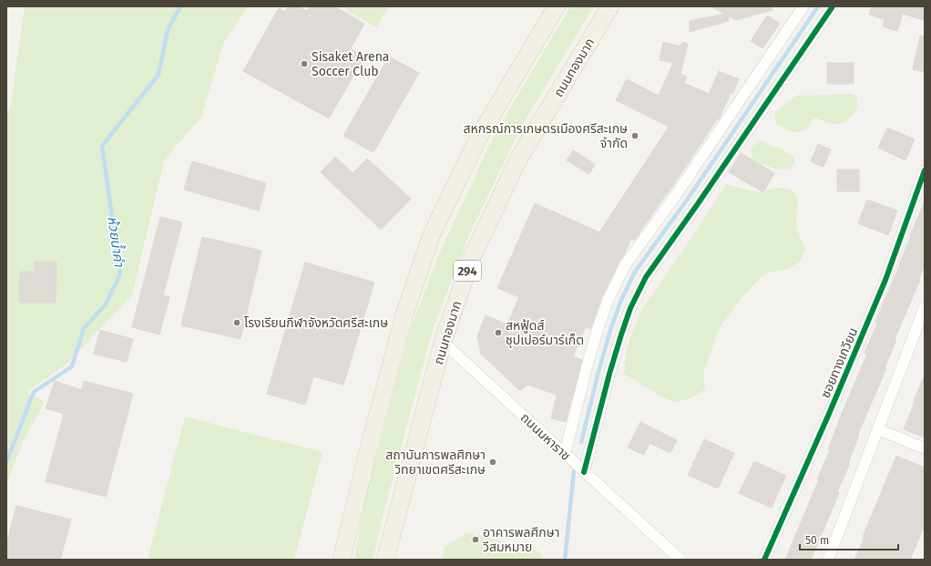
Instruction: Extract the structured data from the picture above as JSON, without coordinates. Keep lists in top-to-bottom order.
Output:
{
  "streets": {
    "main road": ["ถนนทองมาก", "294"],
    "street": ["ซอยทางเกวียน", "ถนนมหาราช"]
  },
  "crossings": [
    ["ถนนทองมาก", "ถนนมหาราช"]
  ],
  "water": ["ห้วยน้ำคำ"],
  "places": [
    "Sisaket Arena Soccer Club",
    "สหกรณ์การเกษตรเมืองศรีสะเกษ จำกัด",
    "โรงเรียนกีฬาจังหวัดศรีสะเกษ",
    "สหฟู้ดส์ ซุปเปอร์มาร์เก็ต",
    "สถาบันการพลศึกษา วิทยาเขตศรีสะเกษ",
    "อาคารพลศึกษา วีสมหมาย"
  ],
  "scale_bar": "50 m"
}
